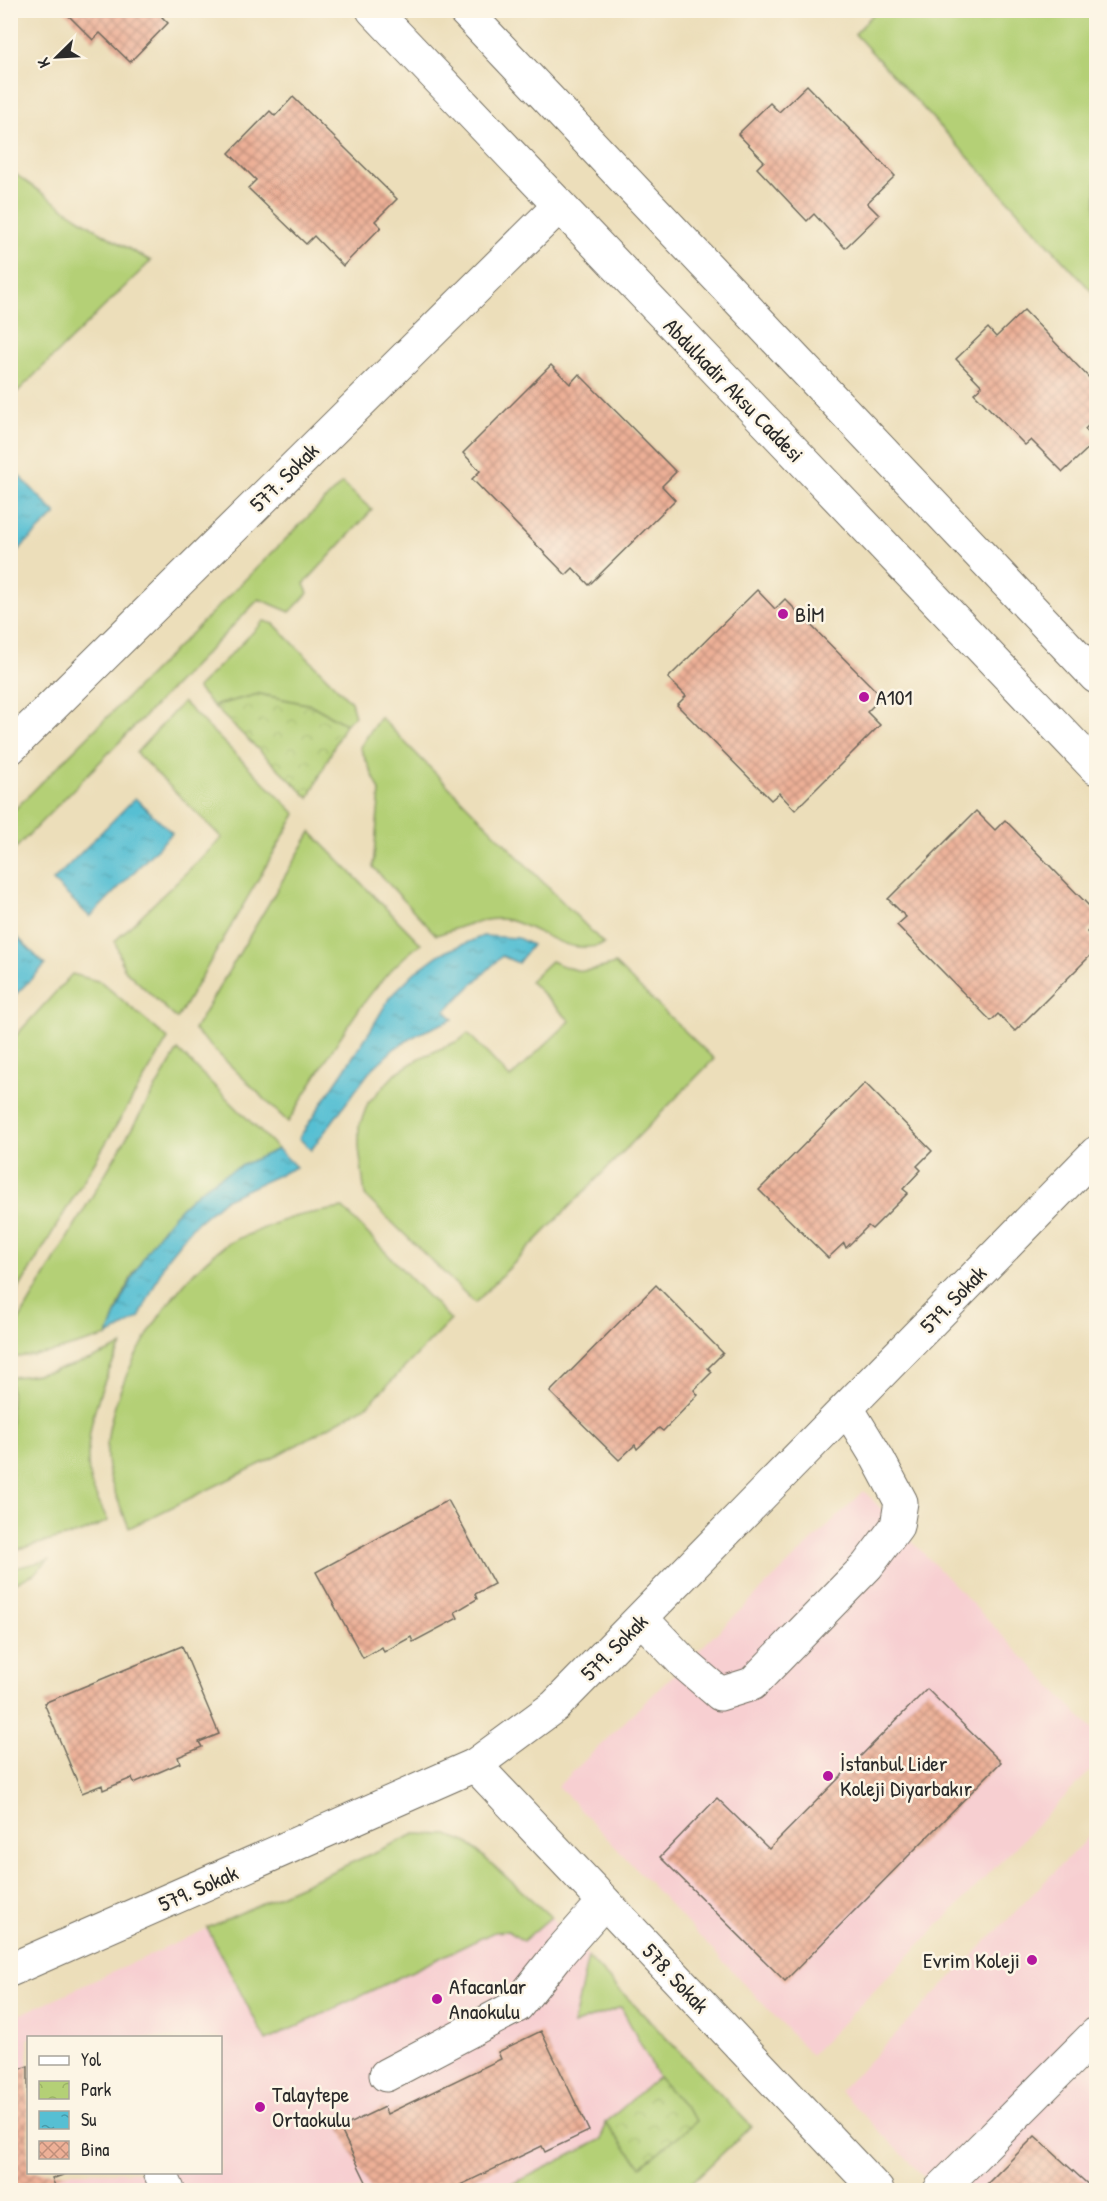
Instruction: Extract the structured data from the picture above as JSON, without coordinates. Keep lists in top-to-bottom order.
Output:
{
  "streets": {
    "street": [
      "Abdulkadir Aksu Caddesi",
      "577. Sokak",
      "579. Sokak",
      "578. Sokak"
    ]
  },
  "crossings": [
    ["Abdulkadir Aksu Caddesi", "577. Sokak"],
    ["579. Sokak", "578. Sokak"]
  ],
  "places": [
    "BİM",
    "A101",
    "İstanbul Lider Koleji Diyarbakır",
    "Evrim Koleji",
    "Afacanlar Anaokulu",
    "Talaytepe Ortaokulu"
  ],
  "legend": [
    "Yol",
    "Park",
    "Su",
    "Bina"
  ],
  "north": "bottom left"
}
